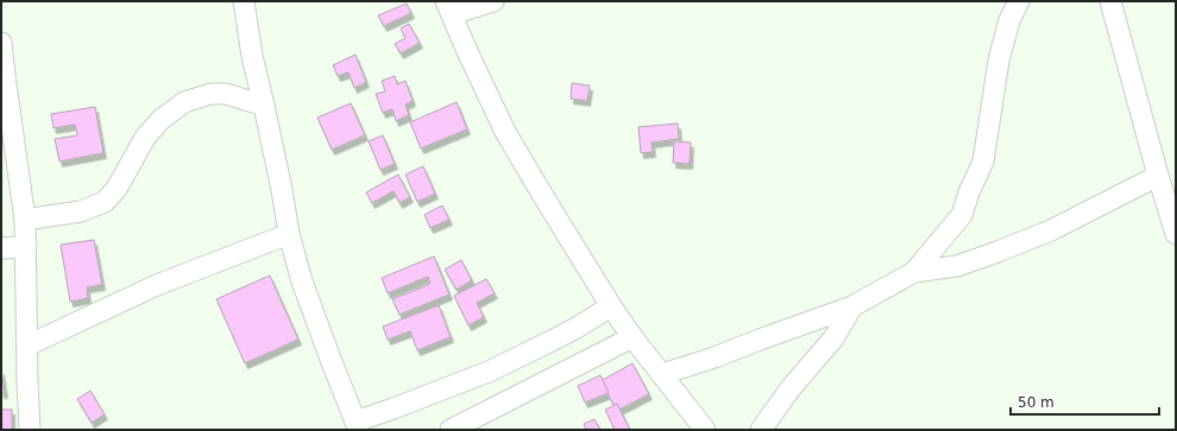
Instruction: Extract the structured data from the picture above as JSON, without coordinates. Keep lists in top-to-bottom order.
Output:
{
  "scale_bar": "50 m"
}
